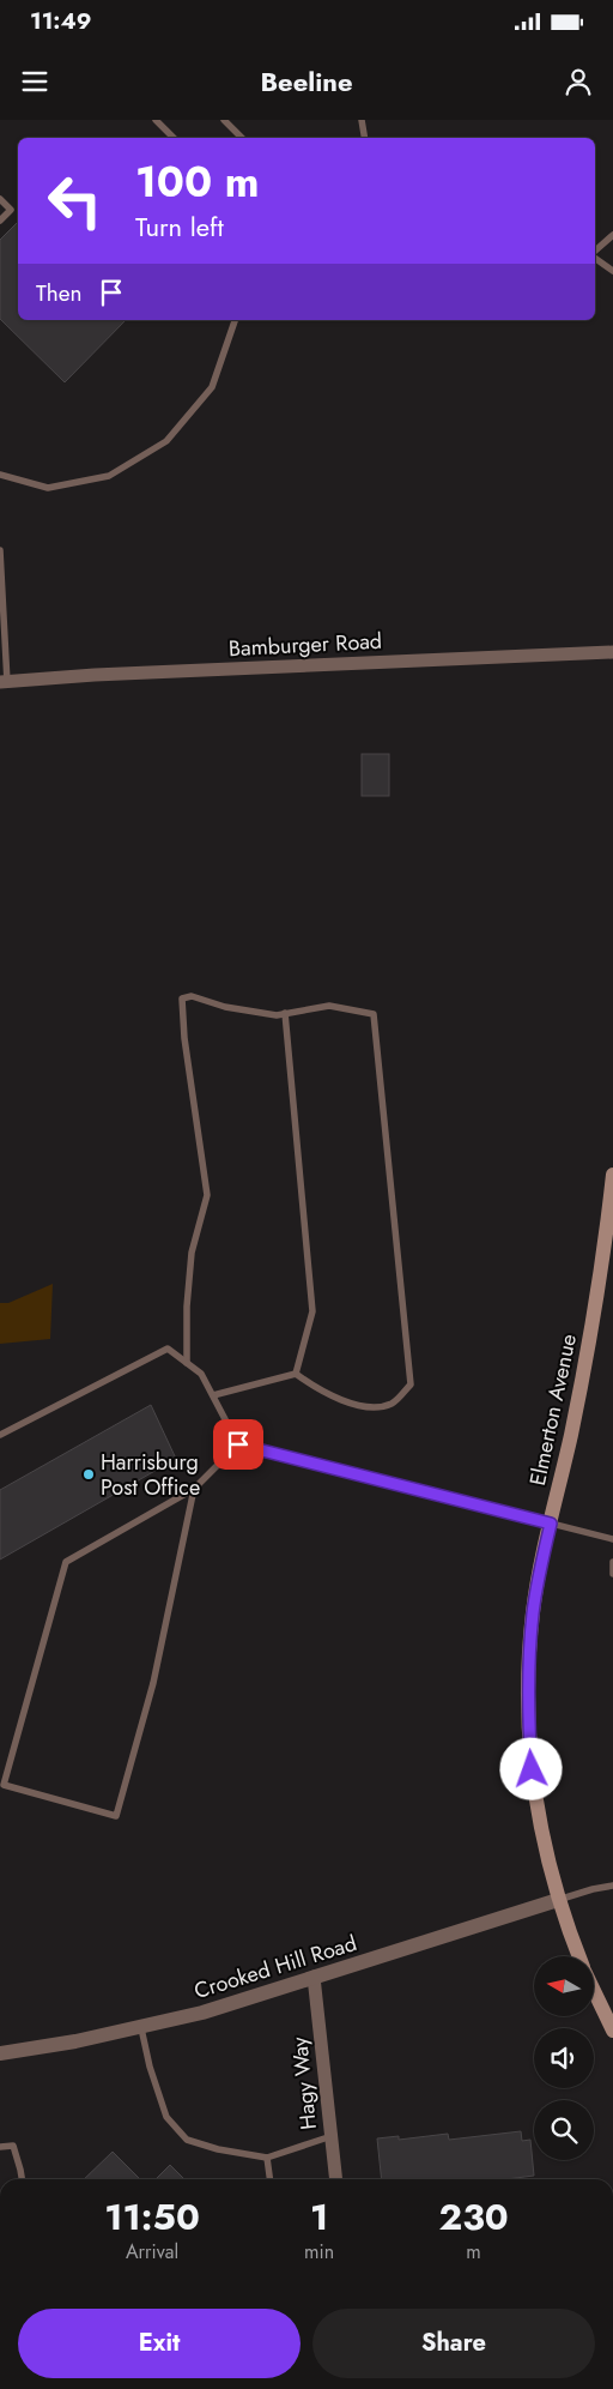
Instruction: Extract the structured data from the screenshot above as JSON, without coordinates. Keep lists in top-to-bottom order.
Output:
{
  "streets": {
    "main road": ["Elmerton Avenue"],
    "street": ["Bamburger Road", "Crooked Hill Road", "Hagy Way"]
  },
  "crossings": [
    ["Elmerton Avenue", "Crooked Hill Road"],
    ["Crooked Hill Road", "Hagy Way"]
  ],
  "places": ["Harrisburg Post Office"],
  "north": "left",
  "page": {
    "status": "11:49",
    "header": "Beeline",
    "turn": ["100 m", "Turn left"],
    "then": "Then",
    "eta": [
      "11:50",
      "Arrival",
      "1",
      "min",
      "230",
      "m"
    ],
    "buttons": ["Exit", "Share"]
  }
}
